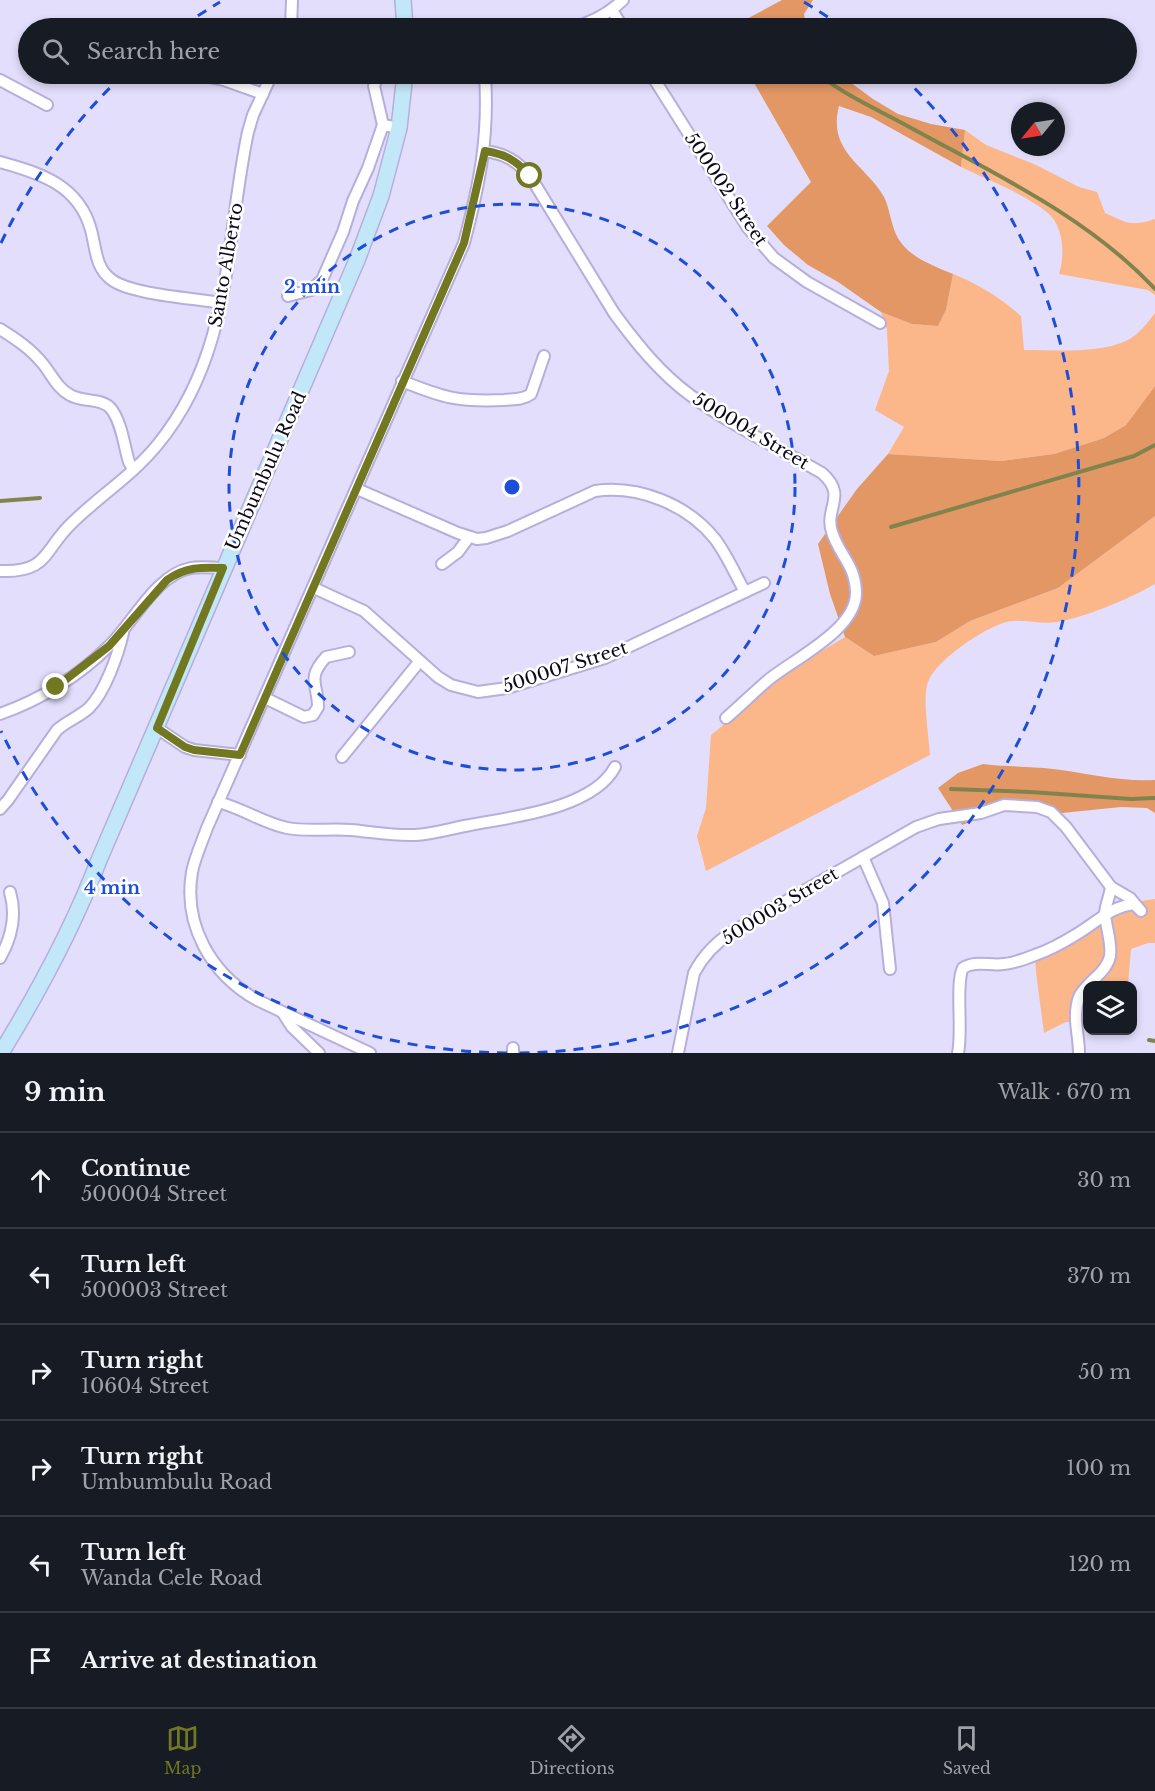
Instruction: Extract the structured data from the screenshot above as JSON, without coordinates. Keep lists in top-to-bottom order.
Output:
{
  "streets": {
    "main road": ["Umbumbulu Road"],
    "street": [
      "500002 Street",
      "Santo Alberto",
      "500004 Street",
      "500007 Street",
      "500003 Street"
    ]
  },
  "north": "bottom left",
  "page": {
    "search": "Search here",
    "heading": ["9 min", "Walk · 670 m"],
    "list": [
      ["Continue", "500004 Street", "30 m"],
      ["Turn left", "500003 Street", "370 m"],
      ["Turn right", "10604 Street", "50 m"],
      ["Turn right", "Umbumbulu Road", "100 m"],
      ["Turn left", "Wanda Cele Road", "120 m"],
      "Arrive at destination"
    ],
    "nav": ["Map", "Directions", "Saved"]
  },
  "rings": ["2 min", "4 min"]
}
